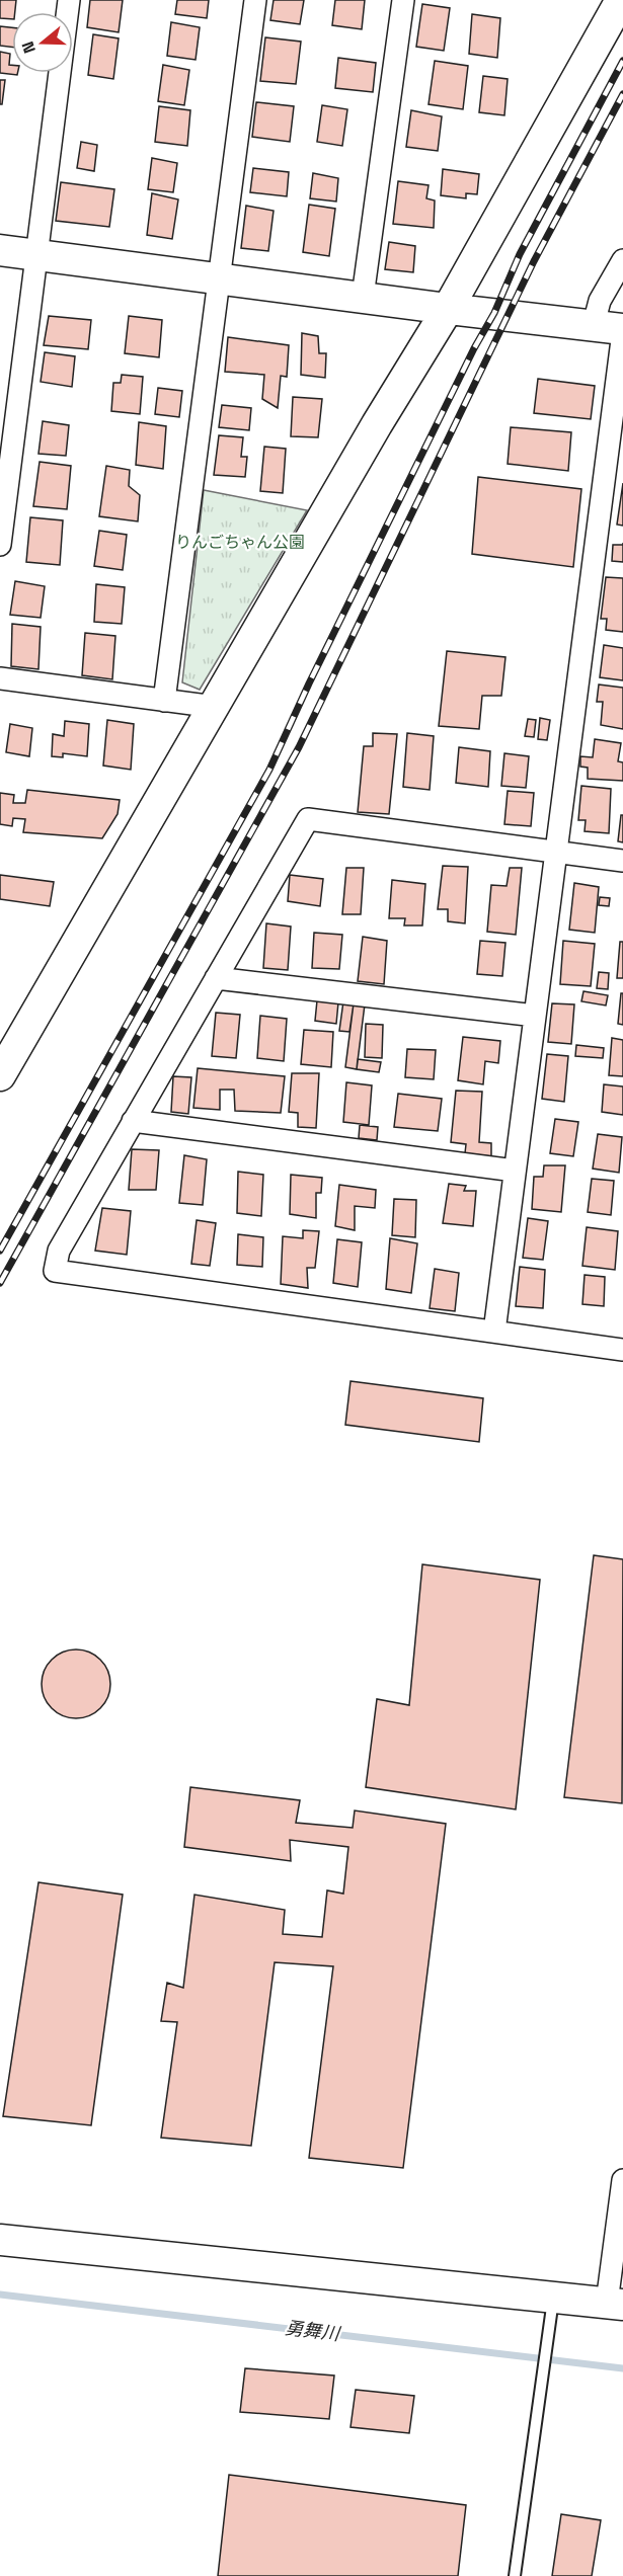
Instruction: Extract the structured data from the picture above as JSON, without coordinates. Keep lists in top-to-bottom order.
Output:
{
  "water": ["勇舞川"],
  "parks": ["りんごちゃん公園"],
  "north": "left"
}
